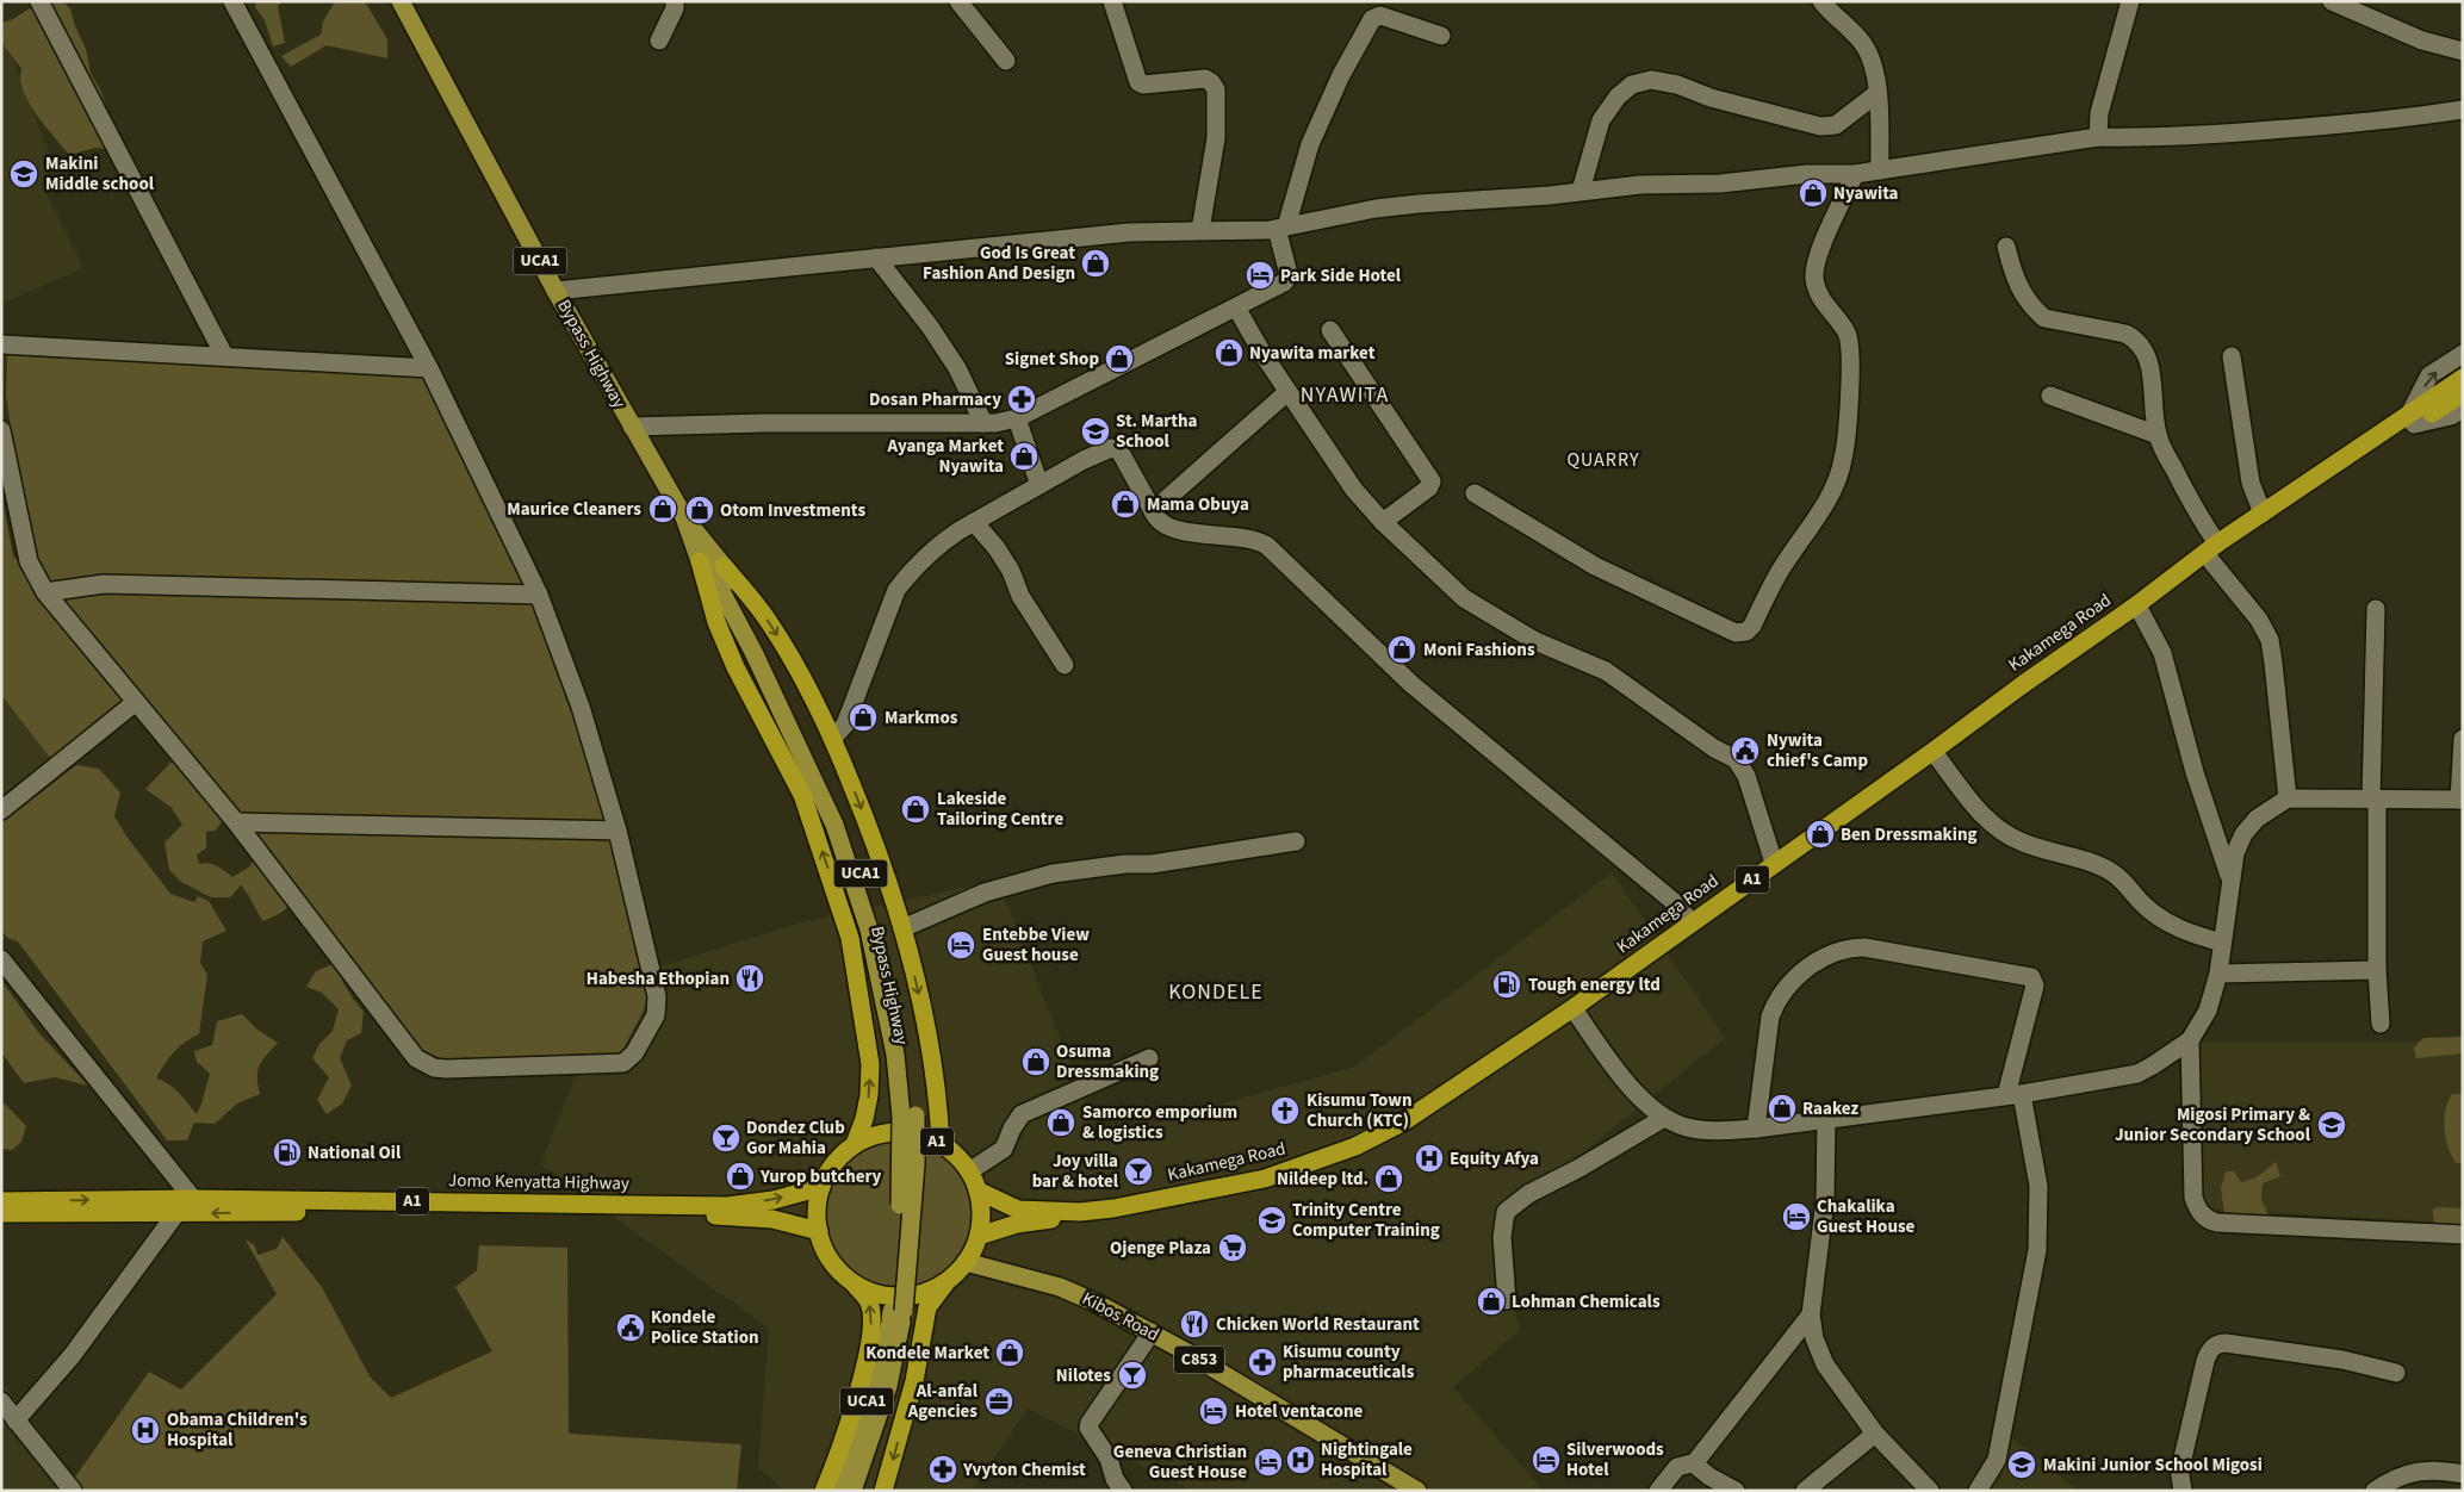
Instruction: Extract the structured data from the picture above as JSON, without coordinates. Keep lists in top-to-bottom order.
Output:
{
  "streets": {
    "highway": ["Kakamega Road", "A1", "Jomo Kenyatta Highway"],
    "main road": [
      "UCA1",
      "Bypass Highway",
      "Kibos Road",
      "C853"
    ]
  },
  "crossings": [
    ["Kakamega Road", "A1"],
    ["Kakamega Road", "Jomo Kenyatta Highway"],
    ["Kakamega Road", "Kibos Road"],
    ["A1", "Jomo Kenyatta Highway"],
    ["A1", "Kibos Road"],
    ["Jomo Kenyatta Highway", "Kibos Road"]
  ],
  "districts": ["NYAWITA", "QUARRY", "KONDELE"],
  "places": {
    "school or university": [
      "Makini Middle school",
      "St. Martha School",
      "Migosi Primary & Junior Secondary School",
      "Trinity Centre Computer Training",
      "Makini Junior School Migosi"
    ],
    "shop": [
      "Nyawita",
      "God Is Great Fashion And Design",
      "Nyawita market",
      "Signet Shop",
      "Ayanga Market Nyawita",
      "Mama Obuya",
      "Maurice Cleaners",
      "Otom Investments",
      "Moni Fashions",
      "Markmos",
      "Lakeside Tailoring Centre",
      "Ben Dressmaking",
      "Osuma Dressmaking",
      "Raakez",
      "Samorco emporium & logistics",
      "Yurop butchery",
      "Nildeep ltd.",
      "Lohman Chemicals",
      "Kondele Market"
    ],
    "hotel": [
      "Park Side Hotel",
      "Entebbe View Guest house",
      "Chakalika Guest House",
      "Hotel ventacone",
      "Silverwoods Hotel",
      "Geneva Christian Guest House"
    ],
    "pharmacy": ["Dosan Pharmacy", "Kisumu county pharmaceuticals", "Yvyton Chemist"],
    "public building": ["Nywita chief's Camp", "Kondele Police Station"],
    "restaurant": ["Habesha Ethopian", "Chicken World Restaurant"],
    "fuel station": ["Tough energy ltd", "National Oil"],
    "church": ["Kisumu Town Church (KTC)"],
    "bar": ["Dondez Club Gor Mahia", "Joy villa bar & hotel", "Nilotes"],
    "hospital": ["Equity Afya", "Obama Children's Hospital", "Nightingale Hospital"],
    "supermarket": ["Ojenge Plaza"],
    "office": ["Al-anfal Agencies"]
  }
}
